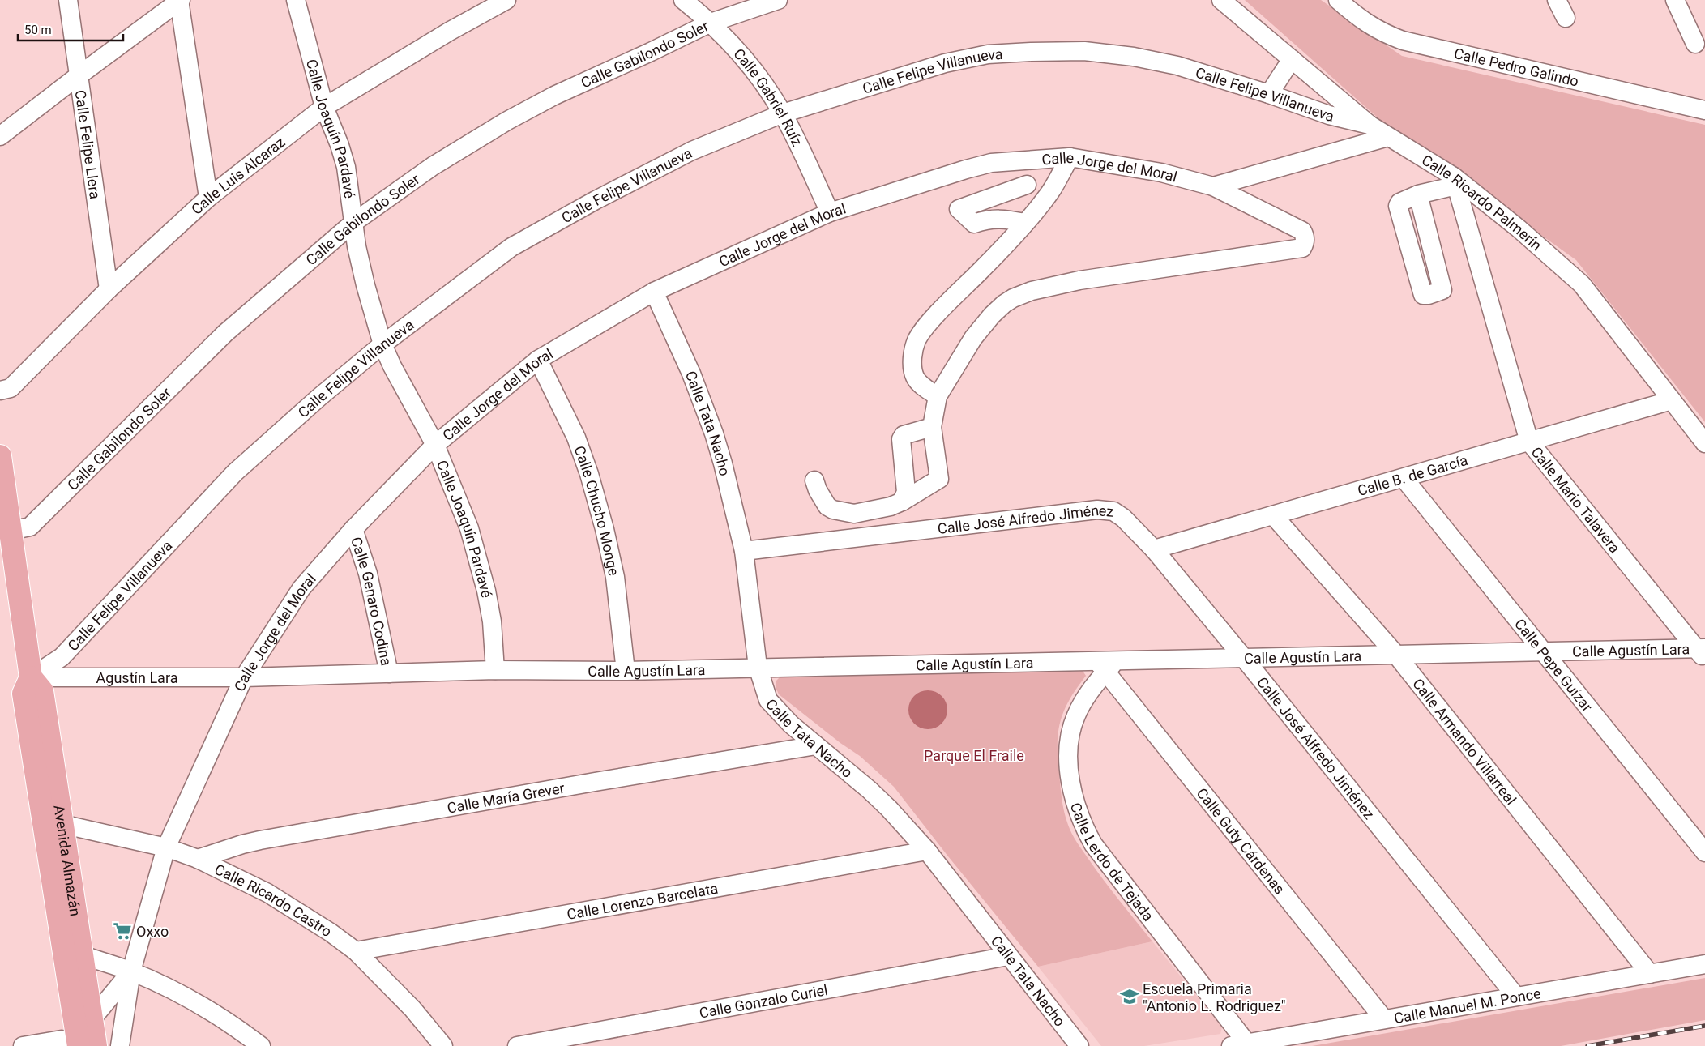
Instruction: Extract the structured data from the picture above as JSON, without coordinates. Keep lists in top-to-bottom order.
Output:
{
  "streets": {
    "main road": ["Avenida Almazán"],
    "street": [
      "Calle Gabilondo Soler",
      "Calle Pedro Galindo",
      "Calle Felipe Villanueva",
      "Calle Gabriel Ruíz",
      "Calle Joaquín Pardavé",
      "Calle Felipe Llera",
      "Calle Jorge del Moral",
      "Calle Luis Alcaraz",
      "Calle Ricardo Palmerín",
      "Calle Tata Nacho",
      "Calle B. de García",
      "Calle Mario Talavera",
      "Calle Chucho Monge",
      "Calle José Alfredo Jiménez",
      "Calle Genaro Codina",
      "Calle Agustín Lara",
      "Calle Pepe Guízar",
      "Agustín Lara",
      "Calle Armando Villarreal",
      "Calle María Grever",
      "Calle Guty Cárdenas",
      "Calle Lerdo de Tejada",
      "Calle Ricardo Castro",
      "Calle Lorenzo Barcelata",
      "Calle Gonzalo Curiel",
      "Calle Manuel M. Ponce"
    ]
  },
  "crossings": [
    ["Calle Gabilondo Soler", "Calle Gabriel Ruíz"],
    ["Calle Gabilondo Soler", "Calle Joaquín Pardavé"],
    ["Calle Gabilondo Soler", "Avenida Almazán"],
    ["Calle Felipe Villanueva", "Calle Gabriel Ruíz"],
    ["Calle Felipe Villanueva", "Calle Joaquín Pardavé"],
    ["Calle Felipe Villanueva", "Calle Ricardo Palmerín"],
    ["Calle Felipe Villanueva", "Agustín Lara"],
    ["Calle Felipe Villanueva", "Avenida Almazán"],
    ["Calle Gabriel Ruíz", "Calle Jorge del Moral"],
    ["Calle Joaquín Pardavé", "Calle Jorge del Moral"],
    ["Calle Joaquín Pardavé", "Calle Luis Alcaraz"],
    ["Calle Joaquín Pardavé", "Calle Agustín Lara"],
    ["Calle Felipe Llera", "Calle Luis Alcaraz"],
    ["Calle Jorge del Moral", "Calle Tata Nacho"],
    ["Calle Jorge del Moral", "Calle Chucho Monge"],
    ["Calle Jorge del Moral", "Calle Genaro Codina"],
    ["Calle Jorge del Moral", "Calle Agustín Lara"],
    ["Calle Jorge del Moral", "Agustín Lara"],
    ["Calle Jorge del Moral", "Calle Ricardo Castro"],
    ["Calle Ricardo Palmerín", "Calle B. de García"],
    ["Calle Ricardo Palmerín", "Calle Mario Talavera"],
    ["Calle Tata Nacho", "Calle José Alfredo Jiménez"],
    ["Calle Tata Nacho", "Calle Agustín Lara"],
    ["Calle Tata Nacho", "Calle María Grever"],
    ["Calle Tata Nacho", "Calle Lorenzo Barcelata"],
    ["Calle Tata Nacho", "Calle Gonzalo Curiel"],
    ["Calle B. de García", "Calle Mario Talavera"],
    ["Calle B. de García", "Calle José Alfredo Jiménez"],
    ["Calle B. de García", "Calle Pepe Guízar"],
    ["Calle B. de García", "Calle Armando Villarreal"],
    ["Calle Mario Talavera", "Calle Agustín Lara"],
    ["Calle Chucho Monge", "Calle Agustín Lara"],
    ["Calle José Alfredo Jiménez", "Calle Agustín Lara"],
    ["Calle José Alfredo Jiménez", "Calle Manuel M. Ponce"],
    ["Calle Genaro Codina", "Calle Agustín Lara"],
    ["Calle Agustín Lara", "Calle Pepe Guízar"],
    ["Calle Agustín Lara", "Agustín Lara"],
    ["Calle Agustín Lara", "Calle Armando Villarreal"],
    ["Calle Agustín Lara", "Calle Guty Cárdenas"],
    ["Calle Agustín Lara", "Calle Lerdo de Tejada"],
    ["Agustín Lara", "Avenida Almazán"],
    ["Calle Armando Villarreal", "Calle Manuel M. Ponce"],
    ["Calle María Grever", "Calle Ricardo Castro"],
    ["Calle Guty Cárdenas", "Calle Lerdo de Tejada"],
    ["Calle Guty Cárdenas", "Calle Manuel M. Ponce"],
    ["Avenida Almazán", "Calle Ricardo Castro"],
    ["Calle Lerdo de Tejada", "Calle Manuel M. Ponce"],
    ["Calle Ricardo Castro", "Calle Lorenzo Barcelata"]
  ],
  "parks": ["Parque El Fraile"],
  "places": {
    "supermarket": ["Oxxo"],
    "school or university": ["Escuela Primaria \"Antonio L. Rodriguez\""]
  },
  "scale_bar": "50 m"
}
